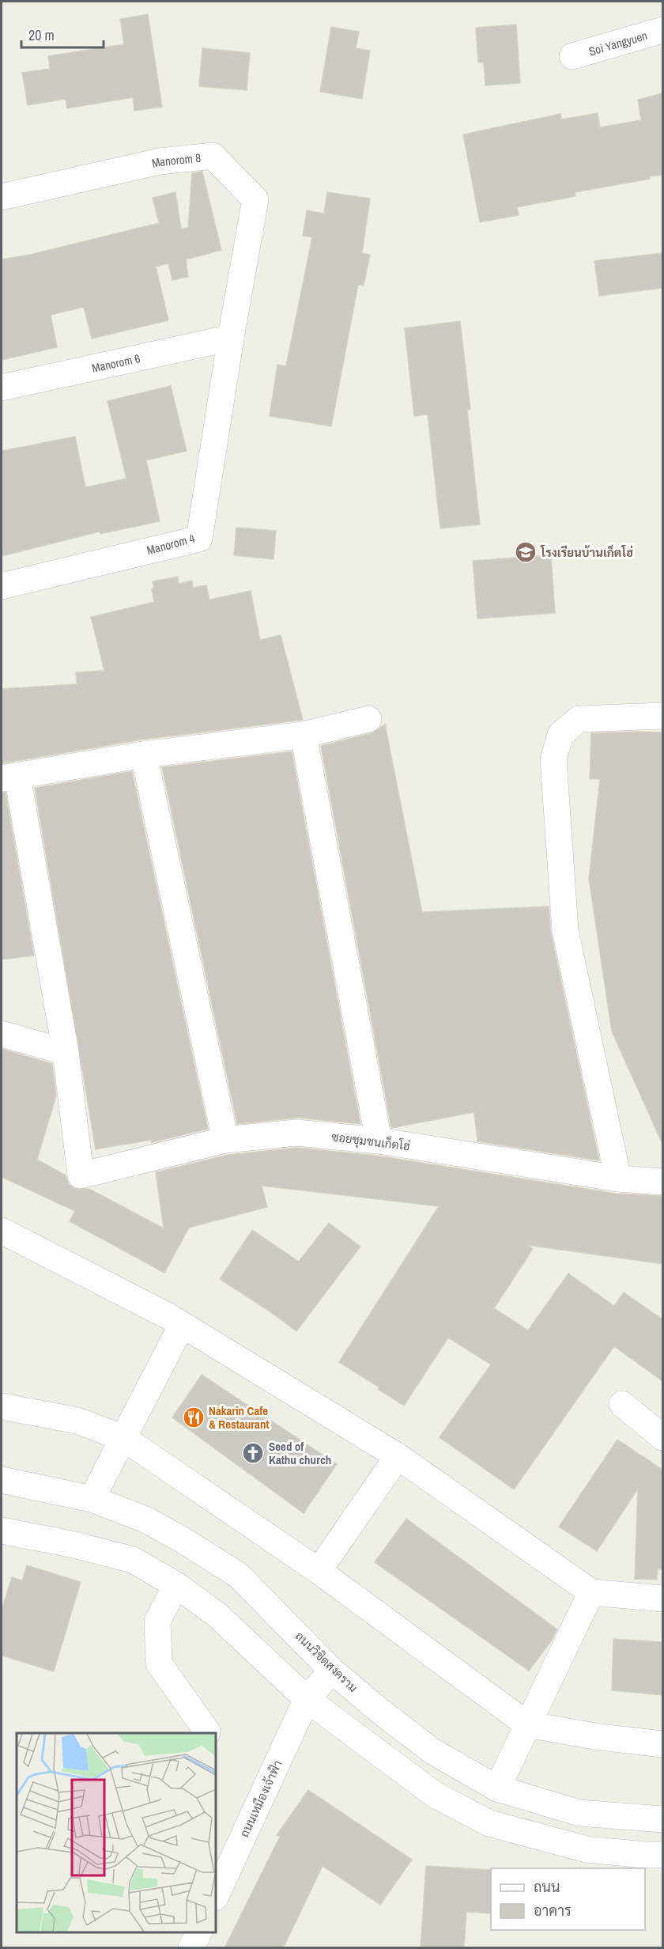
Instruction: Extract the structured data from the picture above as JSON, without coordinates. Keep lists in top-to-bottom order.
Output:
{
  "streets": {
    "street": [
      "Soi Yangyuen",
      "Manorom 8",
      "Manorom 6",
      "Manorom 4",
      "ซอยชุมชนเก็ตโฮ่",
      "ถนนวิชิตสงคราม",
      "ถนนเหมืองเจ้าฟ้า"
    ]
  },
  "crossings": [
    ["Manorom 8", "Manorom 6"],
    ["Manorom 8", "Manorom 4"],
    ["Manorom 6", "Manorom 4"],
    ["ถนนวิชิตสงคราม", "ถนนเหมืองเจ้าฟ้า"]
  ],
  "places": {
    "school or university": ["โรงเรียนบ้านเก็ตโฮ่"],
    "restaurant": ["Nakarin Cafe & Restaurant"],
    "church": ["Seed of Kathu church"]
  },
  "legend": ["ถนน", "อาคาร"],
  "scale_bar": "20 m"
}
